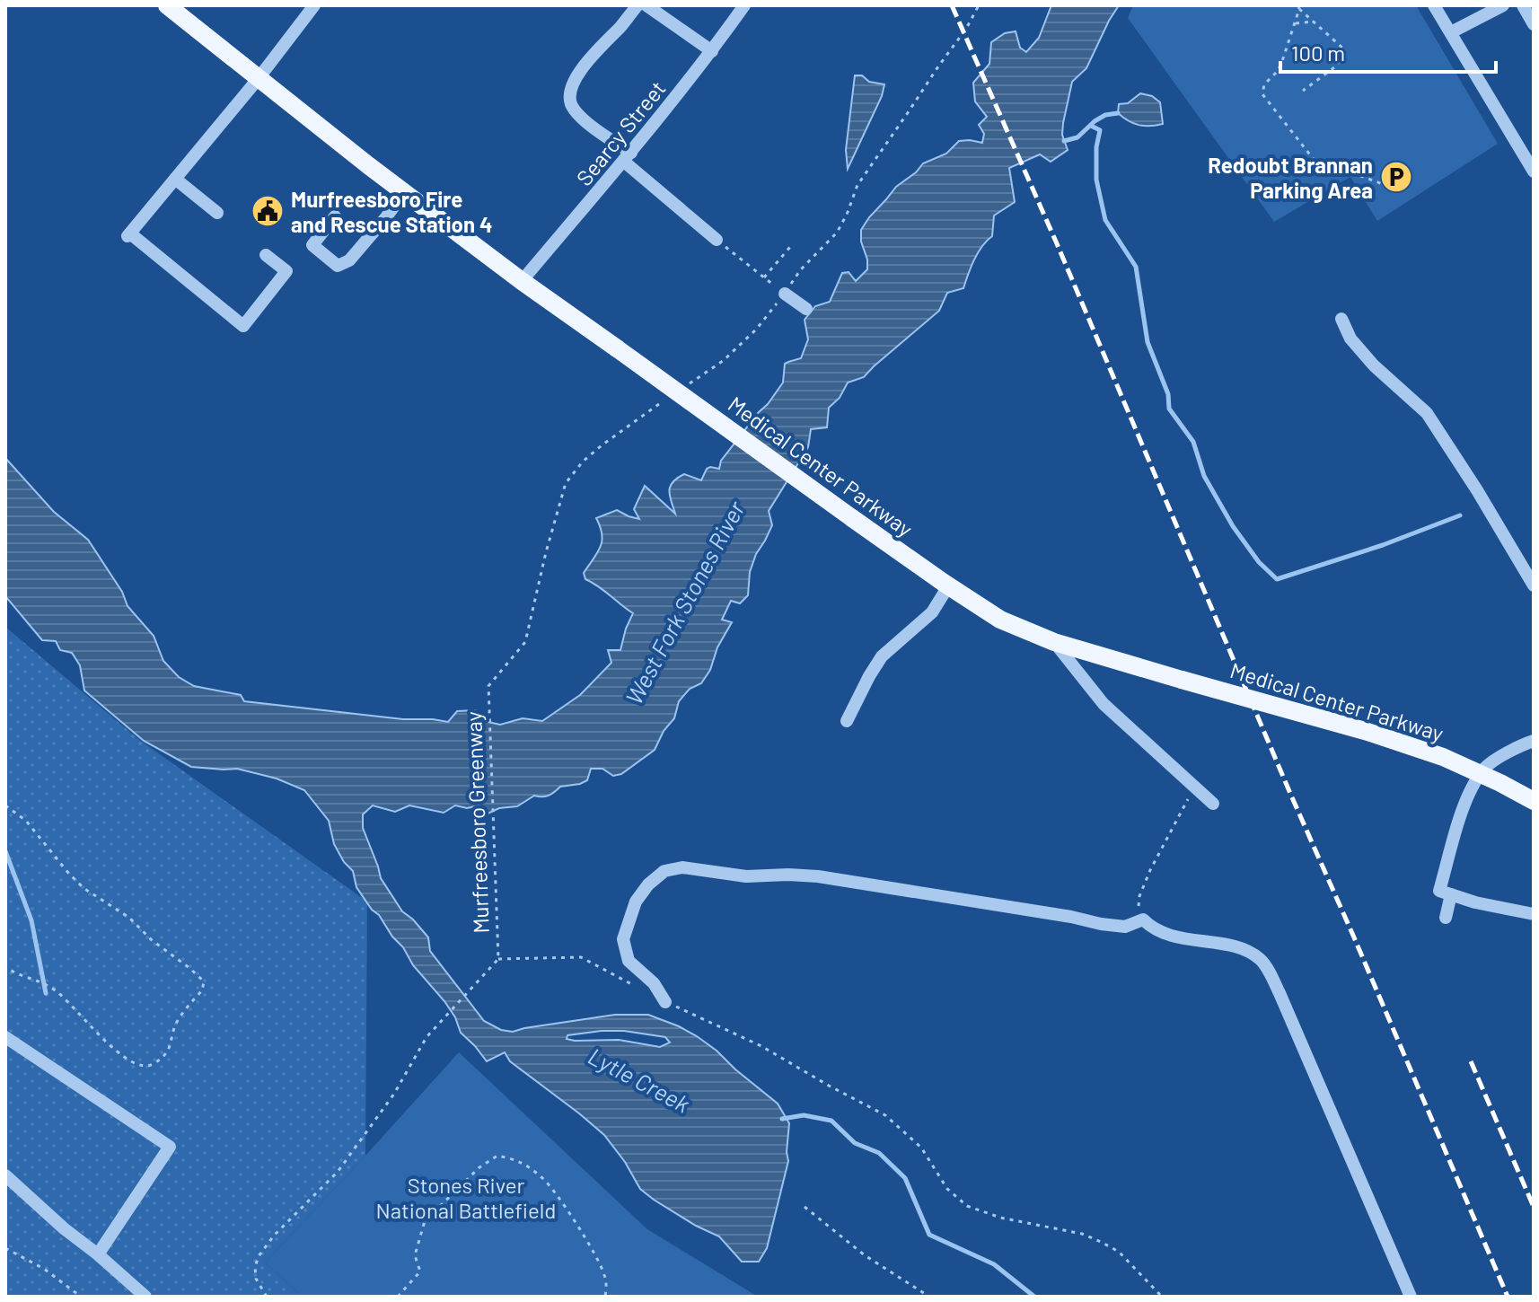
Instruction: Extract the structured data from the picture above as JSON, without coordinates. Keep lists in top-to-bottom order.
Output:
{
  "streets": {
    "main road": ["Medical Center Parkway"],
    "street": ["Searcy Street"],
    "path": ["Murfreesboro Greenway"]
  },
  "crossings": [
    ["Searcy Street", "Medical Center Parkway"]
  ],
  "water": ["West Fork Stones River", "Lytle Creek"],
  "parks": ["Stones River National Battlefield"],
  "places": {
    "parking": ["Redoubt Brannan Parking Area"],
    "public building": ["Murfreesboro Fire and Rescue Station 4"]
  },
  "scale_bar": "100 m"
}
